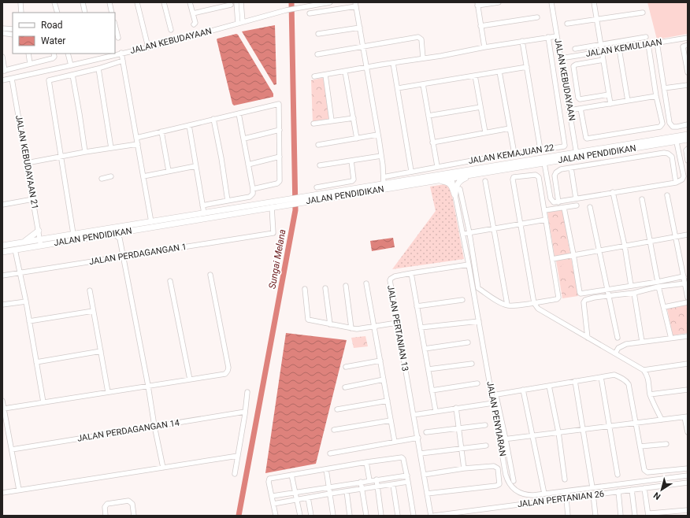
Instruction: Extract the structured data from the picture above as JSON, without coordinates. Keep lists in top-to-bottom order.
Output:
{
  "streets": {
    "main road": ["JALAN PENDIDIKAN"],
    "street": [
      "JALAN KEBUDAYAAN",
      "JALAN KEMULIAAN",
      "JALAN KEMAJUAN 22",
      "JALAN KEBUDAYAAN 21",
      "JALAN PERDAGANGAN 1",
      "JALAN PERTANIAN 13",
      "JALAN PENYIARAN",
      "JALAN PERDAGANGAN 14",
      "JALAN PERTANIAN 26"
    ]
  },
  "crossings": [
    ["JALAN KEBUDAYAAN", "JALAN KEMULIAAN"],
    ["JALAN KEBUDAYAAN", "JALAN PENDIDIKAN"],
    ["JALAN KEBUDAYAAN", "JALAN KEBUDAYAAN 21"],
    ["JALAN PENDIDIKAN", "JALAN KEBUDAYAAN 21"],
    ["JALAN PENDIDIKAN", "JALAN PERDAGANGAN 1"],
    ["JALAN PENDIDIKAN", "JALAN PENYIARAN"],
    ["JALAN PERTANIAN 13", "JALAN PENYIARAN"]
  ],
  "water": ["Sungai Melana"],
  "legend": ["Road", "Water"],
  "north": "bottom left"
}
